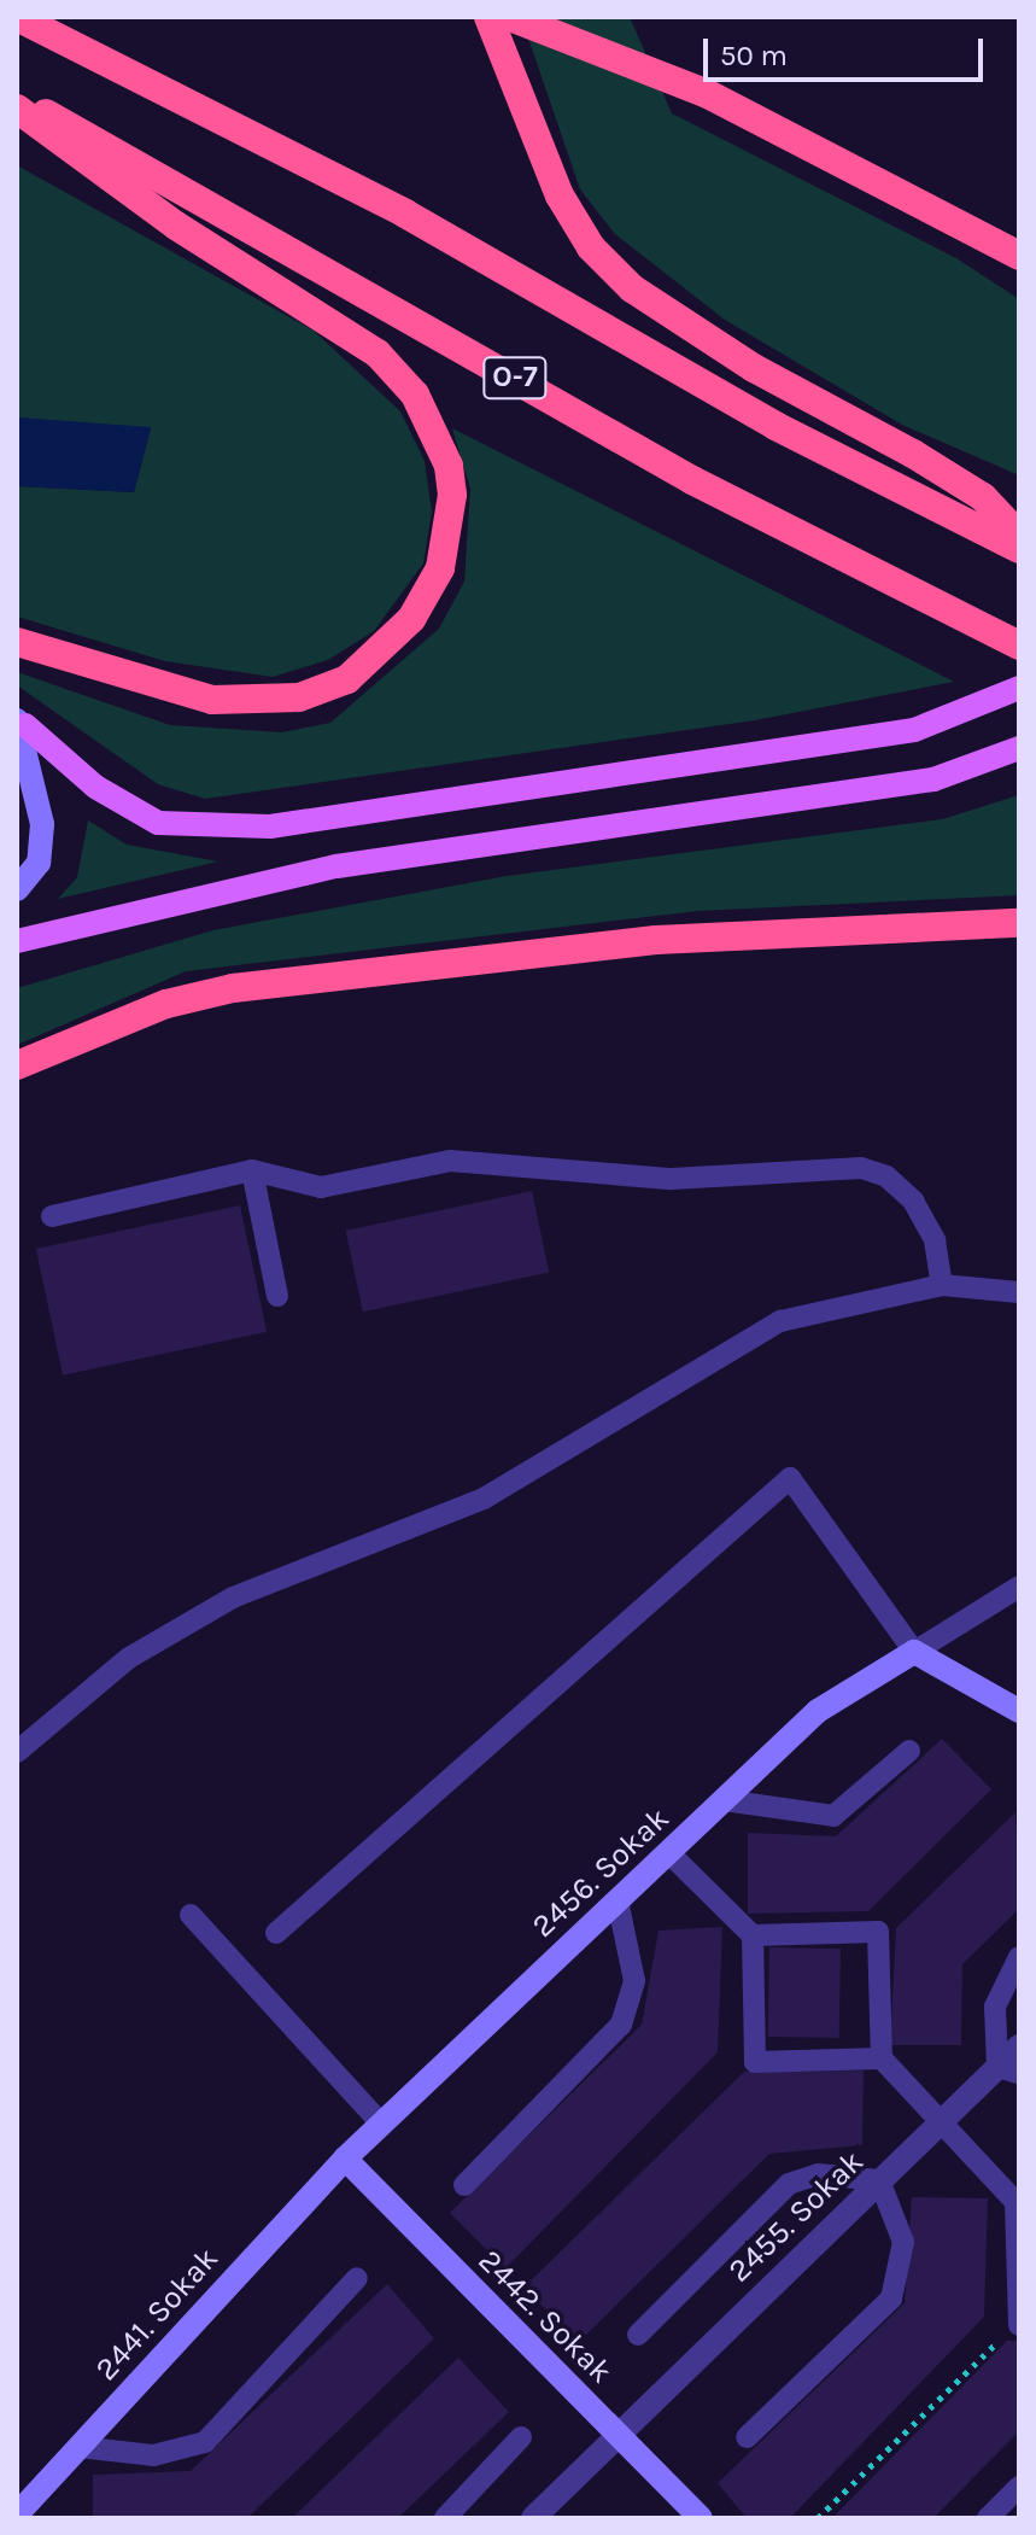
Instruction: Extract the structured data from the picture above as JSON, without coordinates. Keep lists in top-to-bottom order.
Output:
{
  "streets": {
    "highway": ["O-7"],
    "street": [
      "2456. Sokak",
      "2455. Sokak",
      "2441. Sokak",
      "2442. Sokak"
    ]
  },
  "crossings": [
    ["2456. Sokak", "2441. Sokak"],
    ["2456. Sokak", "2442. Sokak"],
    ["2455. Sokak", "2442. Sokak"],
    ["2441. Sokak", "2442. Sokak"]
  ],
  "scale_bar": "50 m"
}
